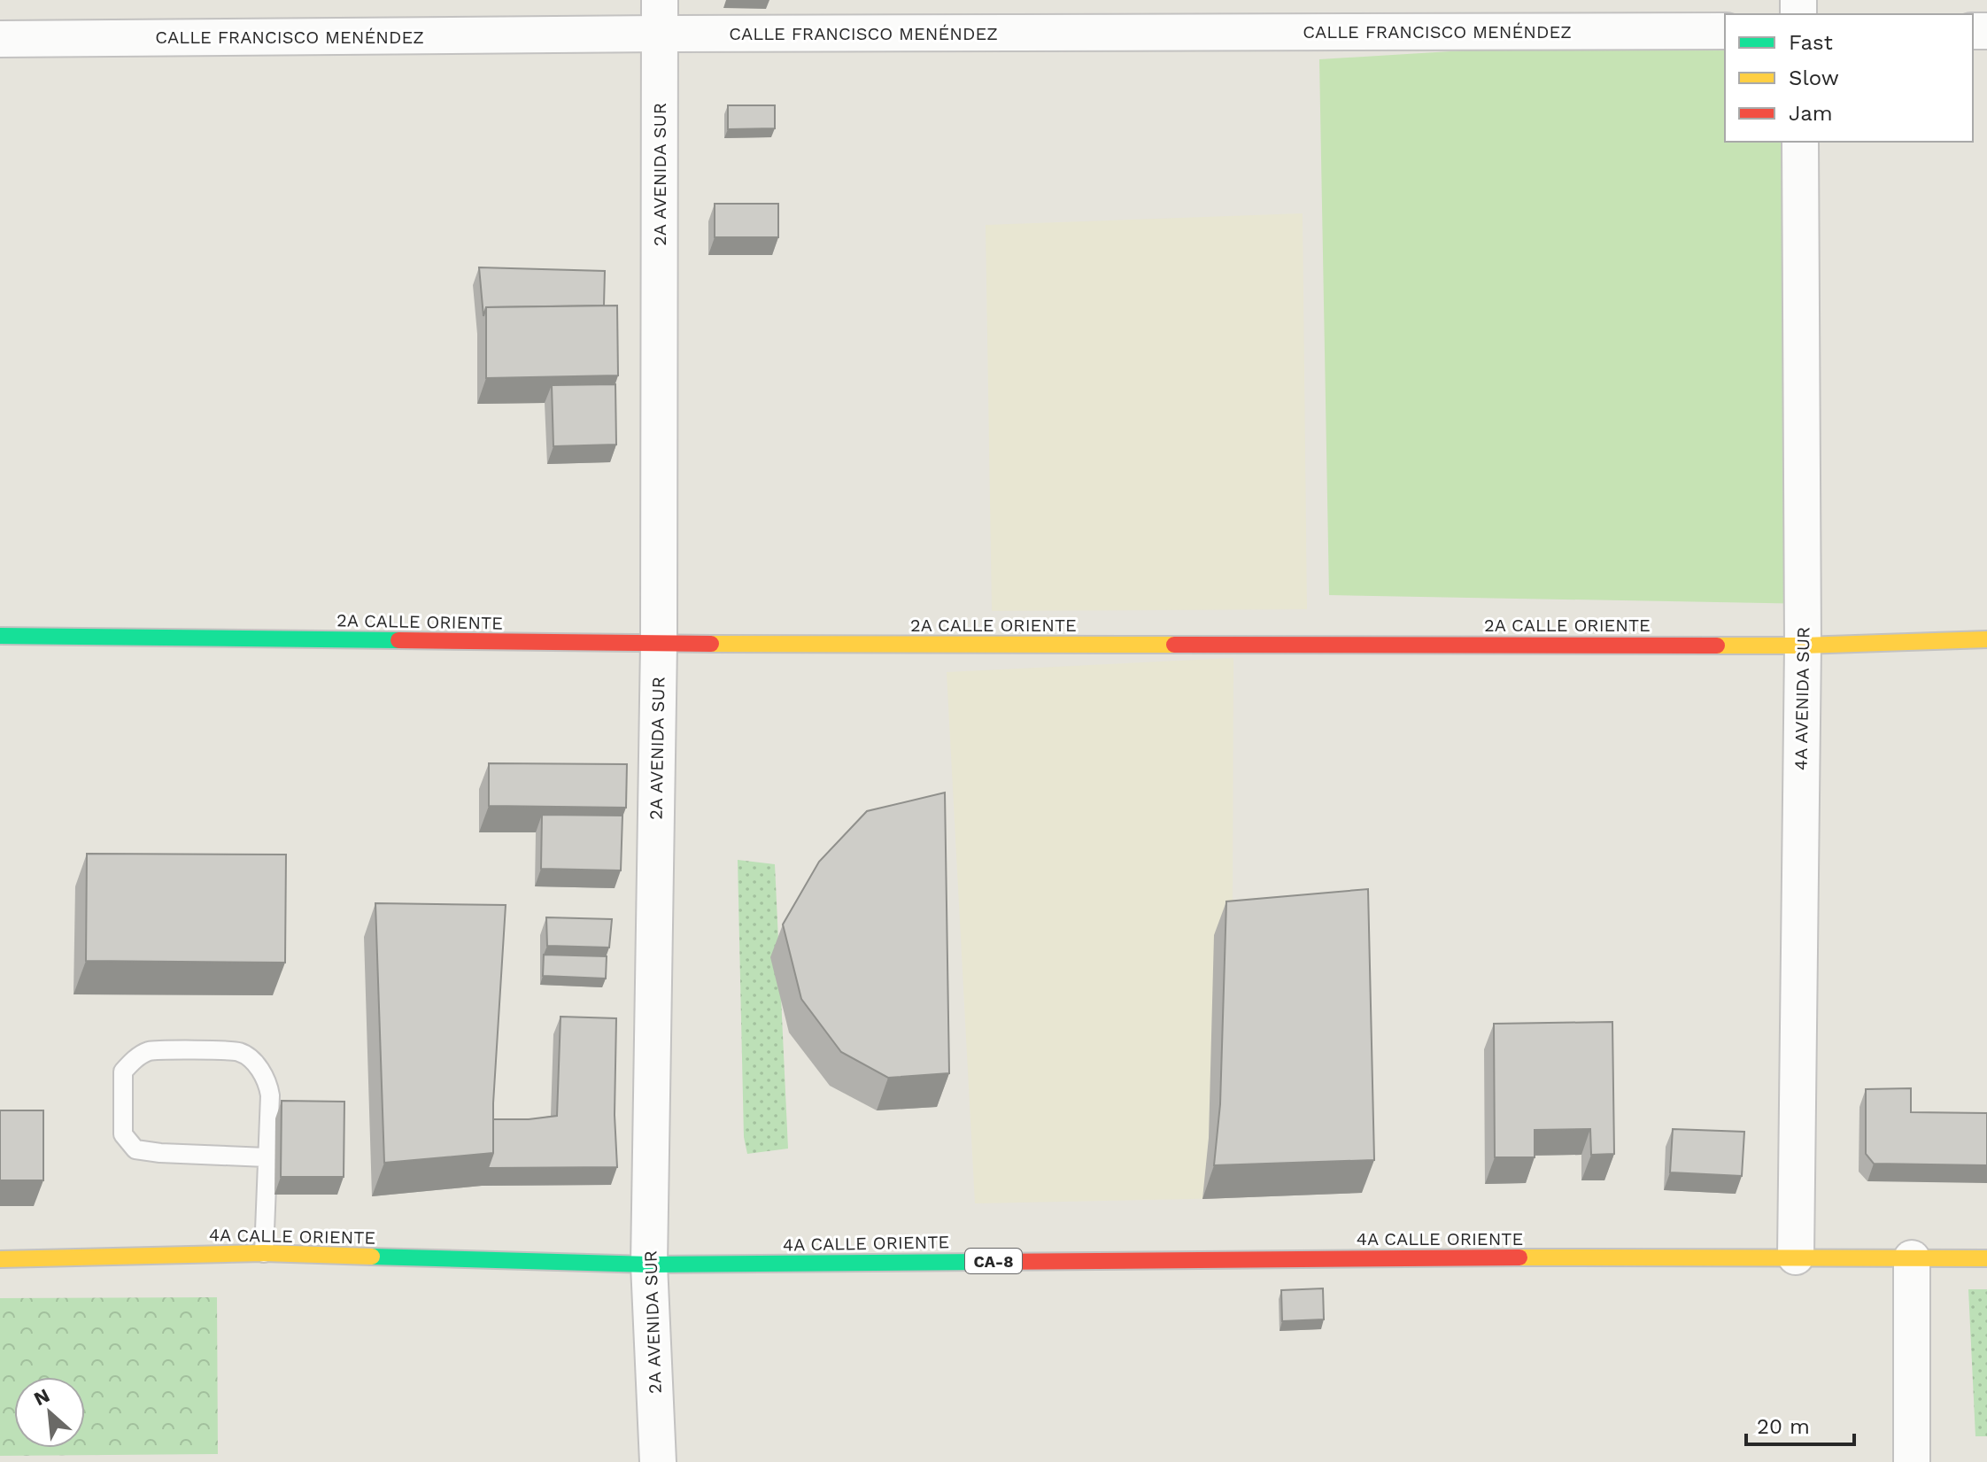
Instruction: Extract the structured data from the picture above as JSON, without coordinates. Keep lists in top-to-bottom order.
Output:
{
  "streets": {
    "main road": ["2A CALLE ORIENTE", "4A CALLE ORIENTE", "CA-8"],
    "street": ["CALLE FRANCISCO MENÉNDEZ", "2A AVENIDA SUR", "4A AVENIDA SUR"]
  },
  "crossings": [
    ["CALLE FRANCISCO MENÉNDEZ", "2A AVENIDA SUR"],
    ["2A AVENIDA SUR", "2A CALLE ORIENTE"],
    ["2A AVENIDA SUR", "4A CALLE ORIENTE"],
    ["2A CALLE ORIENTE", "4A AVENIDA SUR"],
    ["4A AVENIDA SUR", "4A CALLE ORIENTE"]
  ],
  "legend": ["Fast", "Slow", "Jam"],
  "scale_bar": "20 m",
  "north": "top left"
}
